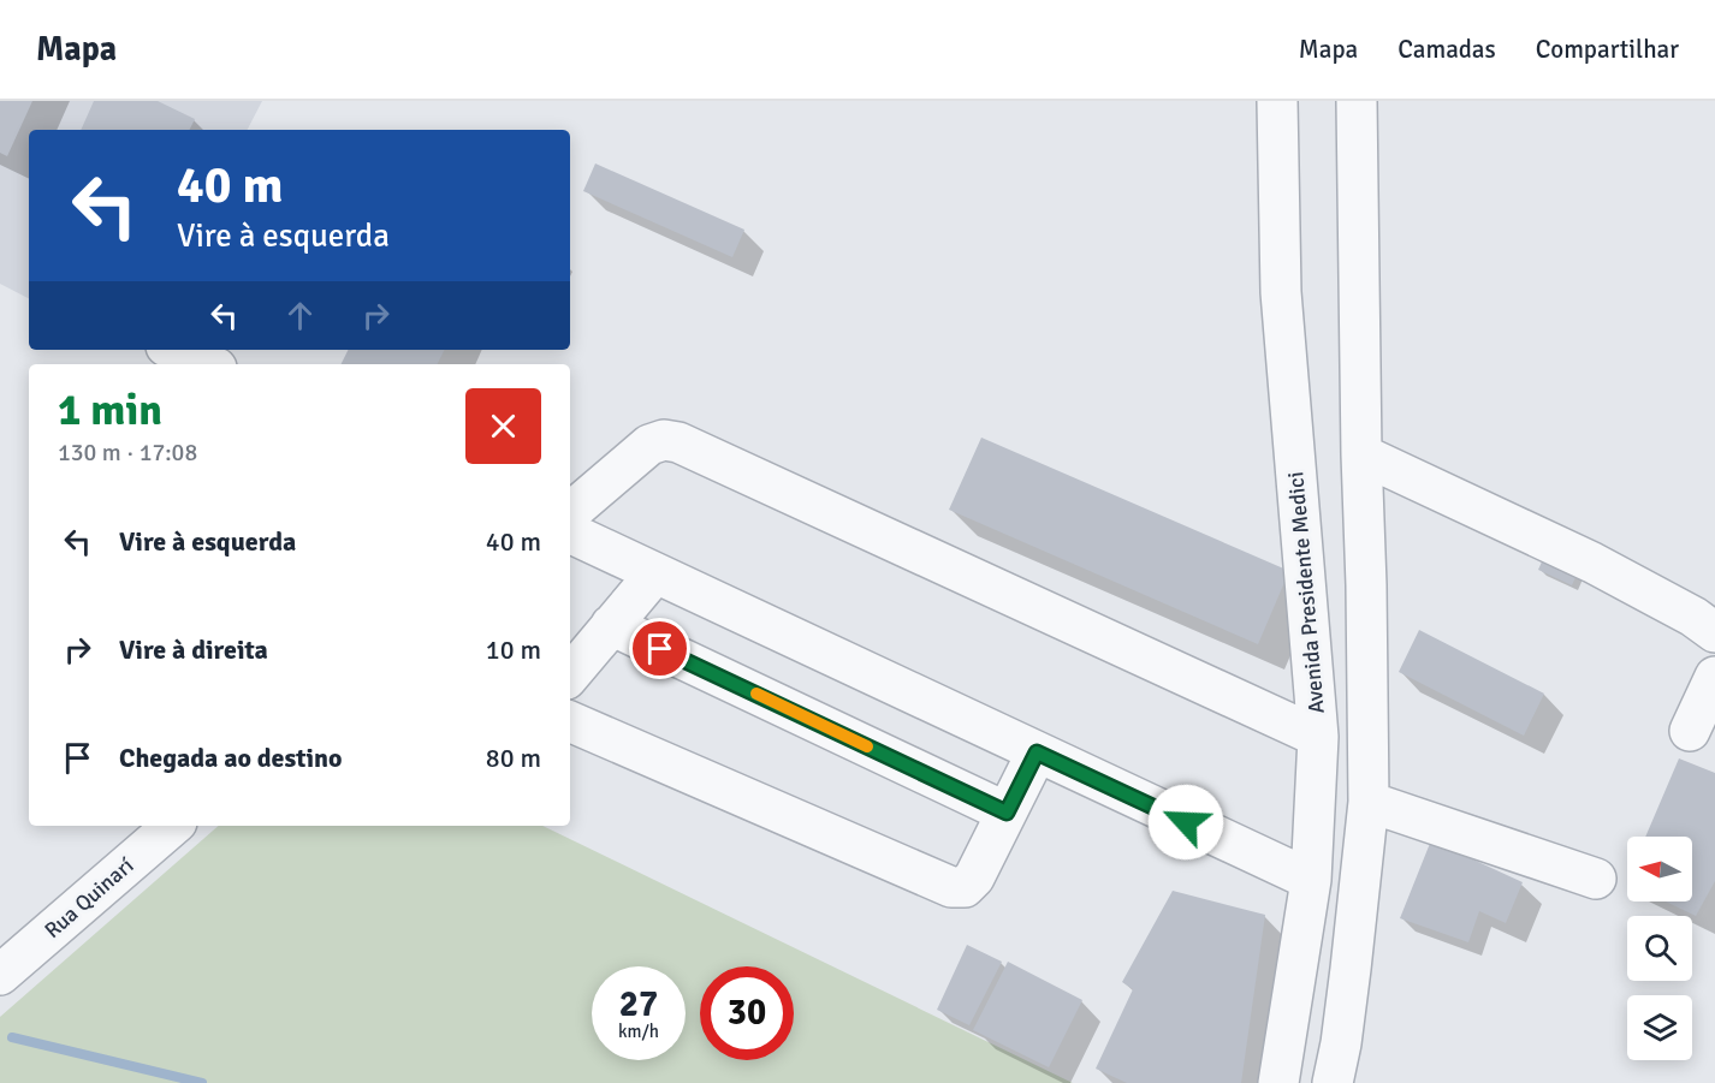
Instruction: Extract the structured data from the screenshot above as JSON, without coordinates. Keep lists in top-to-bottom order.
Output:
{
  "streets": {
    "street": ["Avenida Presidente Medici", "Rua Quinarí"]
  },
  "north": "left",
  "page": {
    "header": "Mapa",
    "nav": ["Mapa", "Camadas", "Compartilhar"],
    "turn": ["40 m", "Vire à esquerda"],
    "heading": ["1 min", "130 m · 17:08"],
    "list": [
      {
        "name": "Vire à esquerda",
        "value": "40 m"
      },
      {
        "name": "Vire à direita",
        "value": "10 m"
      },
      {
        "name": "Chegada ao destino",
        "value": "80 m"
      }
    ],
    "speed": "27 km/h",
    "limit": "30"
  }
}
